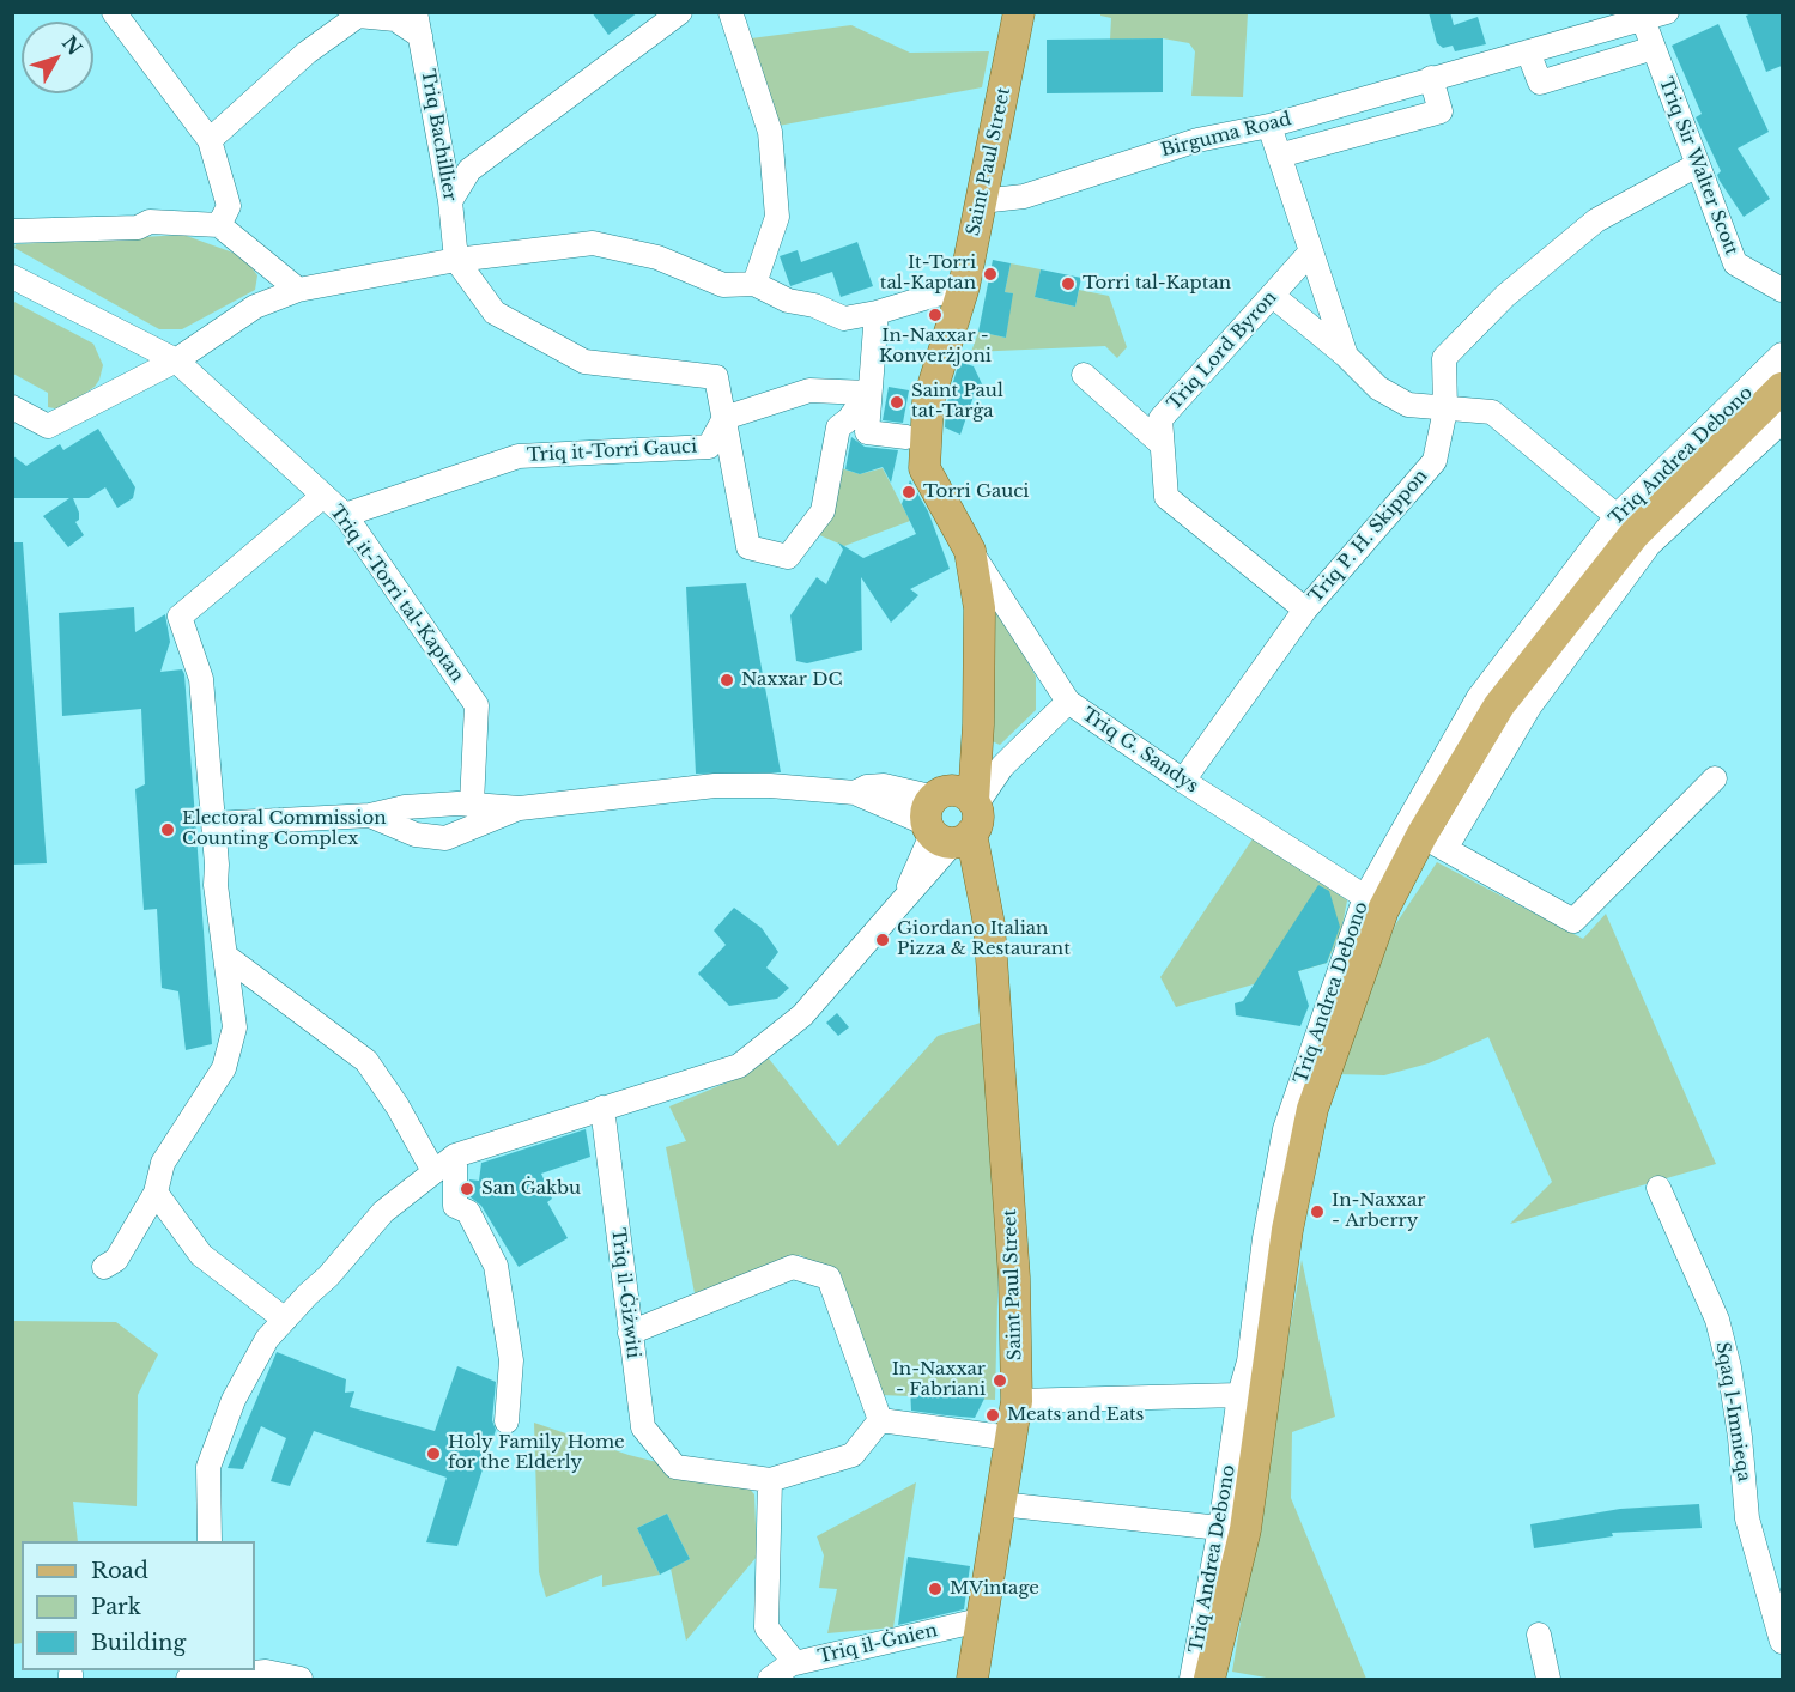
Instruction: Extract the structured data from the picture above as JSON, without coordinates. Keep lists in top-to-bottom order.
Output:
{
  "streets": {
    "main road": ["Saint Paul Street", "Triq Andrea Debono"],
    "street": [
      "Triq Bachillier",
      "Birguma Road",
      "Triq Sir Walter Scott",
      "Triq Lord Byron",
      "Triq it-Torri Gauci",
      "Triq P. H. Skippon",
      "Triq it-Torri tal-Kaptan",
      "Triq G. Sandys",
      "Triq il-Ġiżwiti",
      "Sqaq l-Imnieqa",
      "Triq il-Ġnien"
    ]
  },
  "crossings": [
    ["Birguma Road", "Saint Paul Street"],
    ["Birguma Road", "Triq Sir Walter Scott"],
    ["Saint Paul Street", "Triq G. Sandys"],
    ["Saint Paul Street", "Triq il-Ġnien"],
    ["Triq Sir Walter Scott", "Triq P. H. Skippon"],
    ["Triq Lord Byron", "Triq P. H. Skippon"],
    ["Triq it-Torri Gauci", "Triq it-Torri tal-Kaptan"],
    ["Triq Andrea Debono", "Triq G. Sandys"],
    ["Triq P. H. Skippon", "Triq G. Sandys"],
    ["Triq il-Ġiżwiti", "Triq il-Ġnien"]
  ],
  "places": [
    "It-Torri tal-Kaptan",
    "Torri tal-Kaptan",
    "In-Naxxar - Konverżjoni",
    "Saint Paul tat-Tarġa",
    "Torri Gauci",
    "Naxxar DC",
    "Electoral Commission Counting Complex",
    "Giordano Italian Pizza & Restaurant",
    "San Ġakbu",
    "In-Naxxar - Arberry",
    "In-Naxxar - Fabriani",
    "Meats and Eats",
    "Holy Family Home for the Elderly",
    "MVintage"
  ],
  "legend": ["Road", "Park", "Building"],
  "north": "top right"
}
